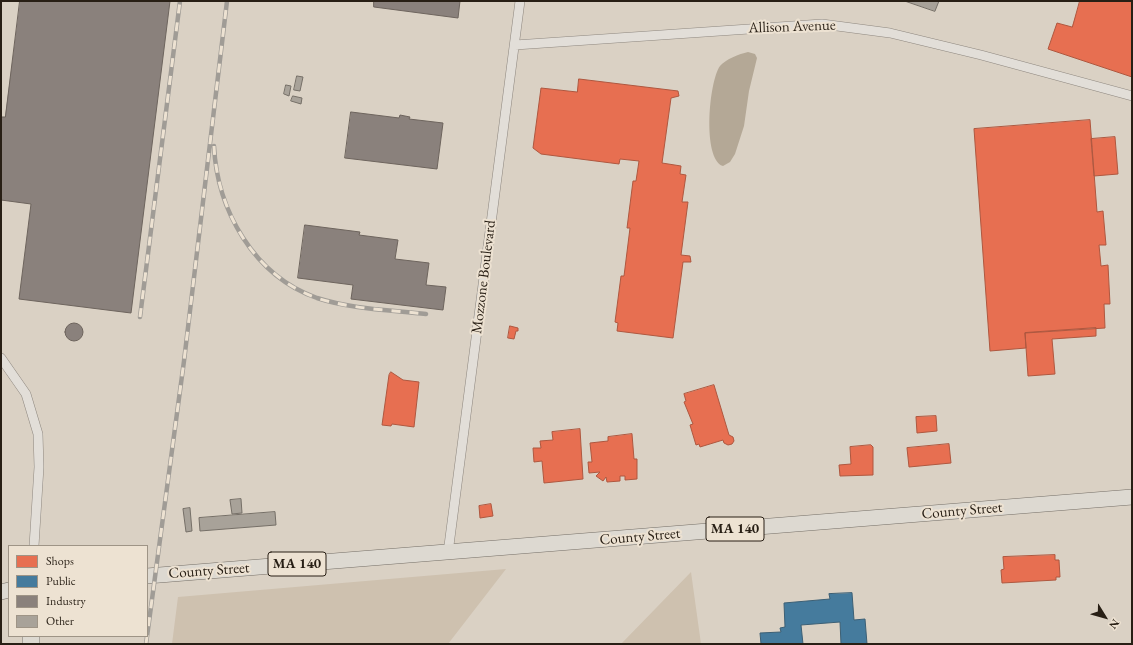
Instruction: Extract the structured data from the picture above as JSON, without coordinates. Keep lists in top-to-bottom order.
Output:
{
  "streets": {
    "main road": ["County Street", "MA 140"],
    "street": ["Allison Avenue", "Mozzone Boulevard"]
  },
  "crossings": [
    ["Allison Avenue", "Mozzone Boulevard"],
    ["Mozzone Boulevard", "County Street"]
  ],
  "legend": [
    "Shops",
    "Public",
    "Industry",
    "Other"
  ],
  "north": "bottom right"
}
